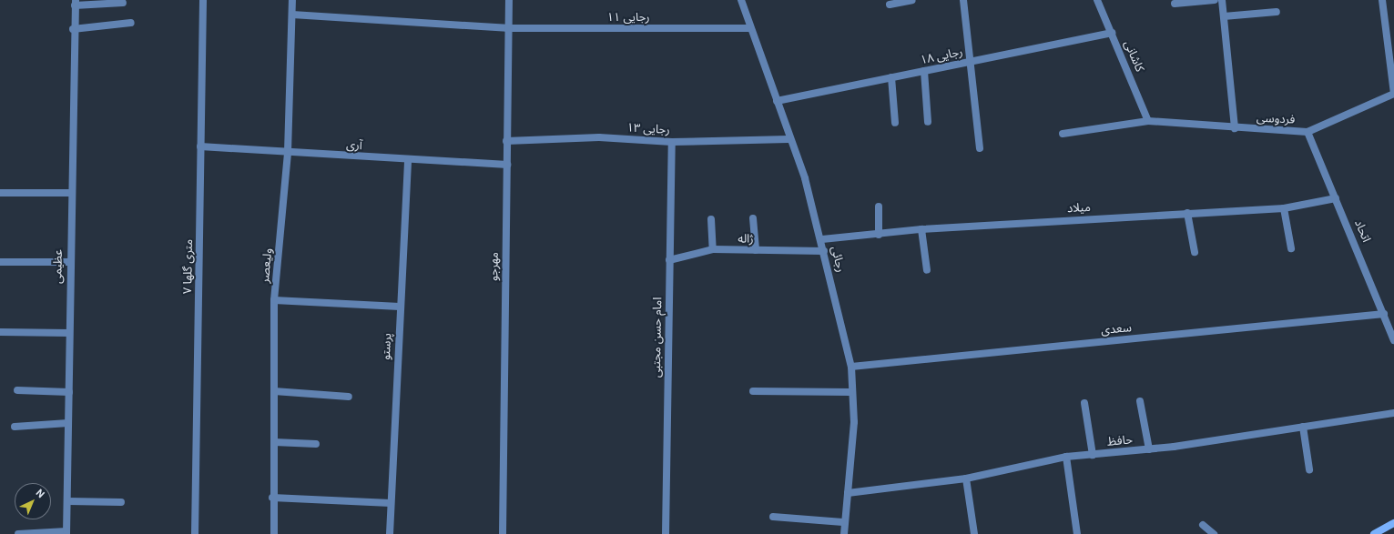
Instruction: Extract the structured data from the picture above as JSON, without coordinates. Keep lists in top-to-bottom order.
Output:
{
  "streets": {
    "street": [
      "رجایی ۱۱",
      "رجایی ۱۸",
      "کاشانی",
      "فردوسی",
      "رجایی ۱۳",
      "آری",
      "میلاد",
      "اتحاد",
      "ژاله",
      "رجائی",
      "ولیعصر",
      "عظیمی",
      "۷ متری گلها",
      "مهرجو",
      "سعدی",
      "امام حسن مجتبی",
      "پرستو",
      "حافظ"
    ]
  },
  "crossings": [
    ["رجایی ۱۱", "رجائی"],
    ["رجایی ۱۱", "ولیعصر"],
    ["رجایی ۱۱", "مهرجو"],
    ["رجایی ۱۸", "کاشانی"],
    ["رجایی ۱۸", "رجائی"],
    ["کاشانی", "فردوسی"],
    ["فردوسی", "اتحاد"],
    ["رجایی ۱۳", "رجائی"],
    ["رجایی ۱۳", "مهرجو"],
    ["رجایی ۱۳", "امام حسن مجتبی"],
    ["آری", "ولیعصر"],
    ["آری", "۷ متری گلها"],
    ["آری", "مهرجو"],
    ["آری", "پرستو"],
    ["میلاد", "اتحاد"],
    ["میلاد", "رجائی"],
    ["اتحاد", "سعدی"],
    ["ژاله", "رجائی"],
    ["ژاله", "امام حسن مجتبی"],
    ["رجائی", "سعدی"],
    ["رجائی", "حافظ"]
  ],
  "north": "top right"
}
